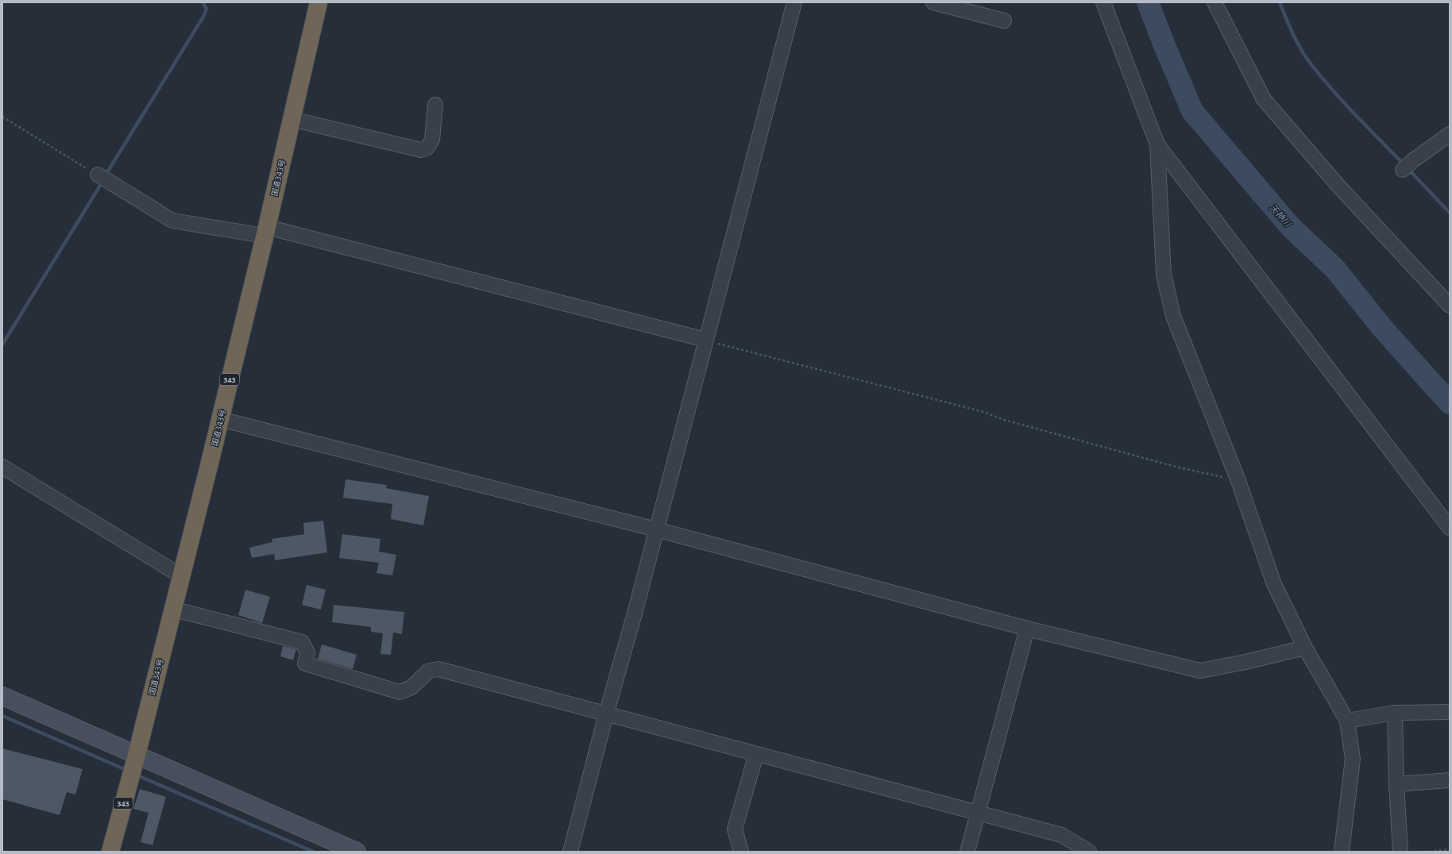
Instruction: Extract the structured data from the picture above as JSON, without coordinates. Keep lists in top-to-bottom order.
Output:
{
  "streets": {
    "highway": ["国道343号", "343"]
  },
  "water": ["天神川"]
}
